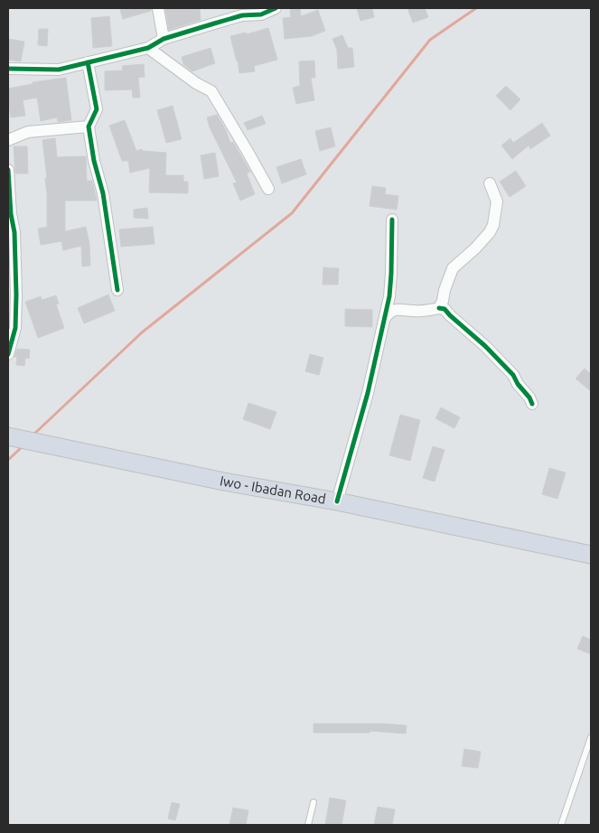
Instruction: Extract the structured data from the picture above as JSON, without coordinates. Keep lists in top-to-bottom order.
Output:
{
  "streets": {
    "main road": ["Iwo - Ibadan Road"]
  }
}
